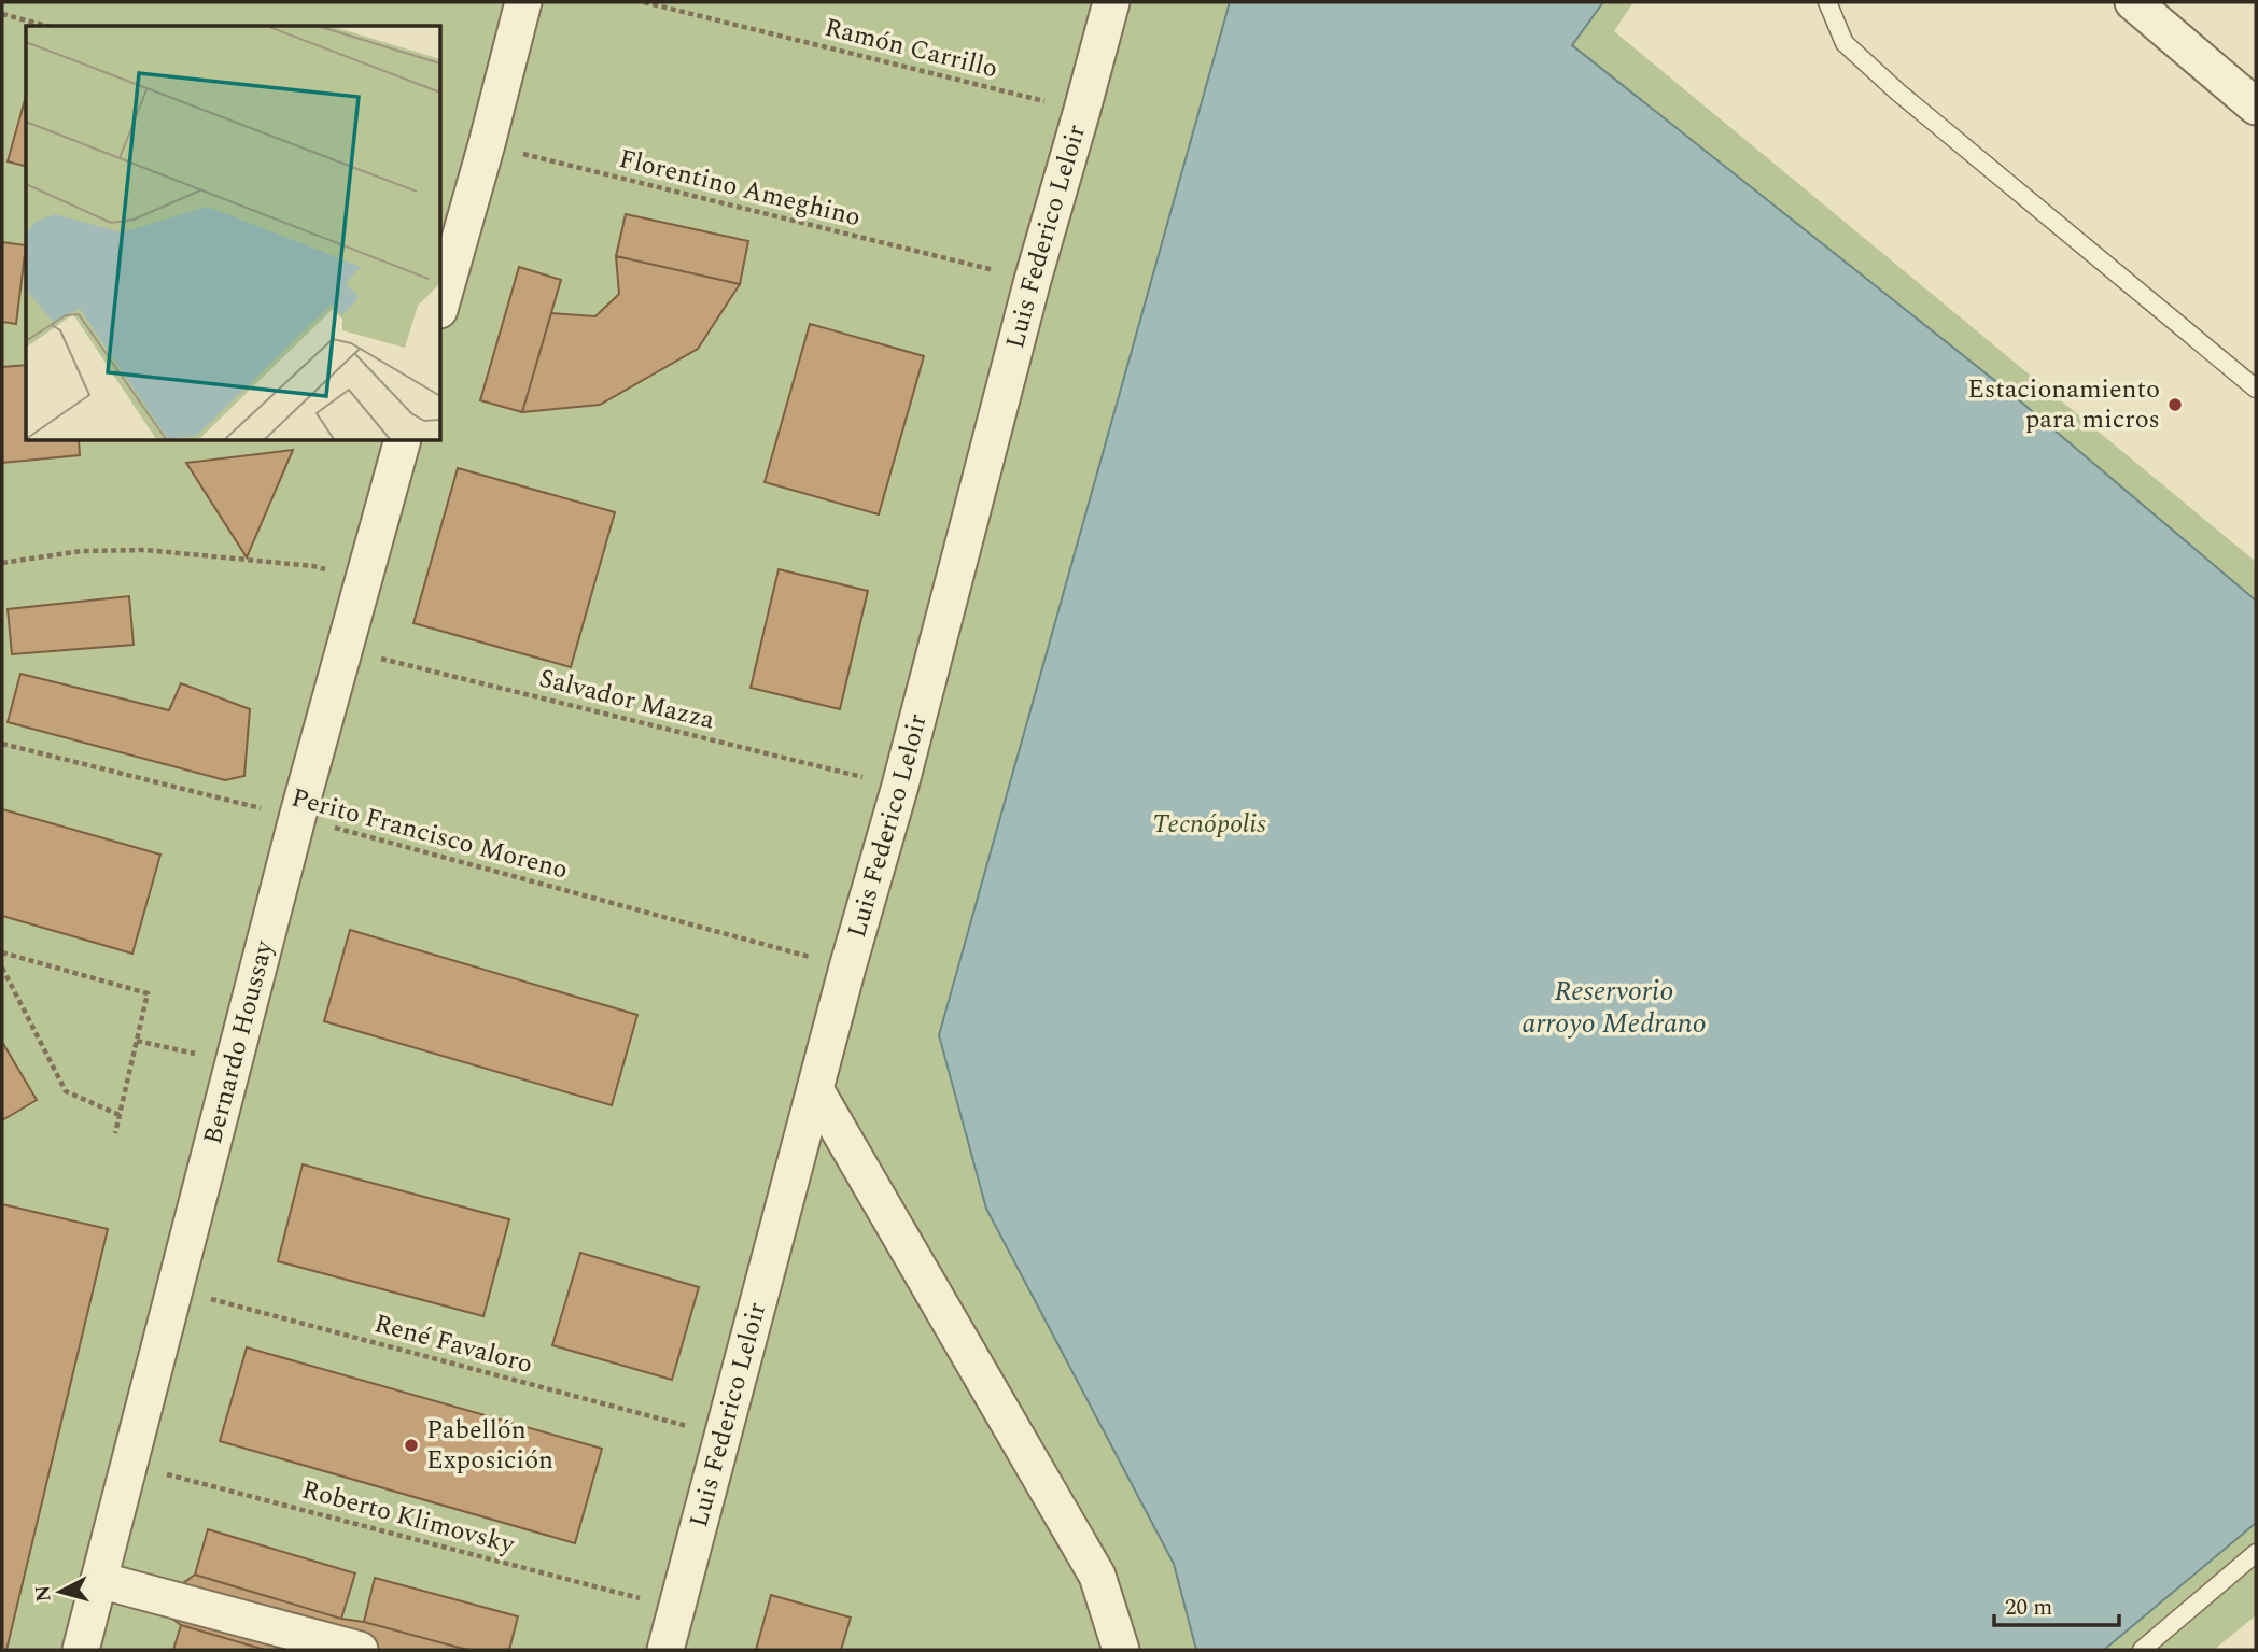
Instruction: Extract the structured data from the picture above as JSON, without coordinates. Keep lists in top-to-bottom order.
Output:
{
  "streets": {
    "street": ["Luis Federico Leloir", "Bernardo Houssay"],
    "path": [
      "Ramón Carrillo",
      "Florentino Ameghino",
      "Salvador Mazza",
      "Perito Francisco Moreno",
      "René Favaloro",
      "Roberto Klimovsky"
    ]
  },
  "crossings": [
    ["Ramón Carrillo", "Luis Federico Leloir"],
    ["Florentino Ameghino", "Luis Federico Leloir"],
    ["Luis Federico Leloir", "Salvador Mazza"],
    ["Luis Federico Leloir", "Perito Francisco Moreno"],
    ["Luis Federico Leloir", "René Favaloro"],
    ["Luis Federico Leloir", "Roberto Klimovsky"],
    ["Salvador Mazza", "Bernardo Houssay"],
    ["Perito Francisco Moreno", "Bernardo Houssay"],
    ["Bernardo Houssay", "René Favaloro"],
    ["Bernardo Houssay", "Roberto Klimovsky"]
  ],
  "water": ["Reservorio arroyo Medrano"],
  "parks": ["Tecnópolis"],
  "places": ["Estacionamiento para micros", "Pabellón Exposición"],
  "scale_bar": "20 m",
  "north": "left"
}
